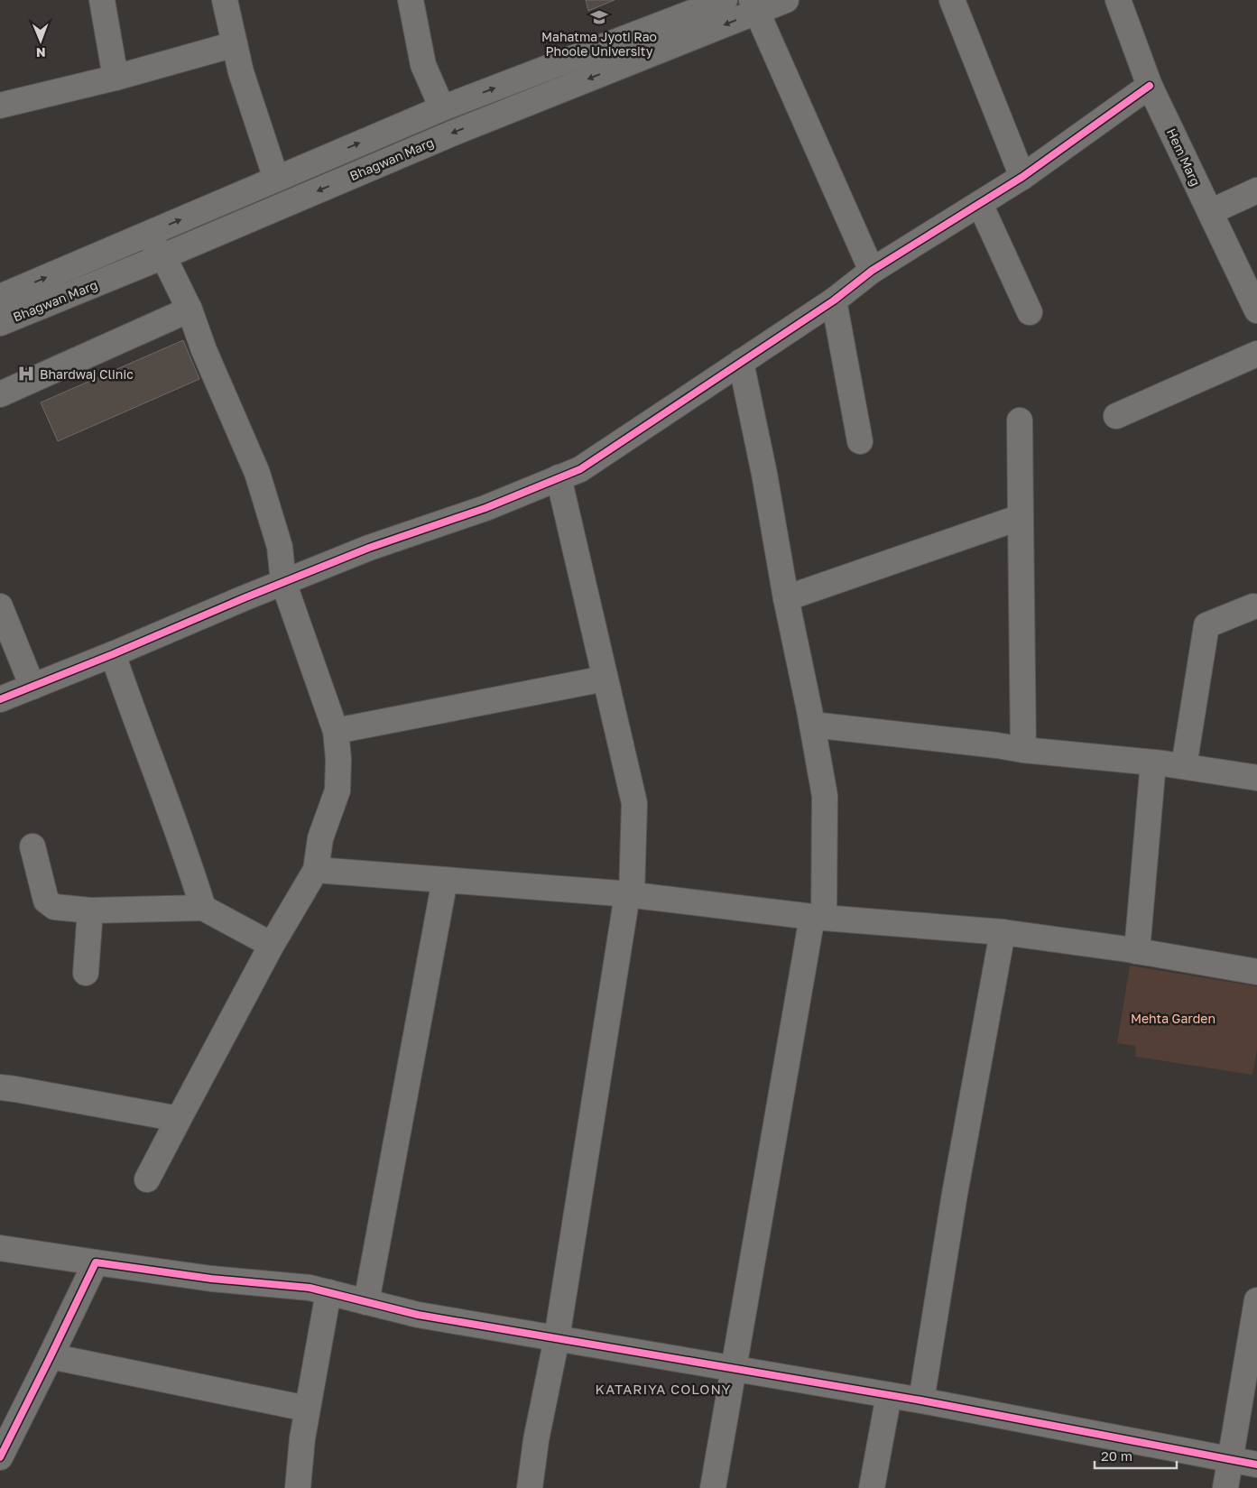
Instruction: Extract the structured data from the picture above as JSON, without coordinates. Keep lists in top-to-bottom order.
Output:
{
  "streets": {
    "street": ["Hem Marg", "Bhagwan Marg"]
  },
  "districts": ["KATARIYA COLONY"],
  "parks": ["Mehta Garden"],
  "places": {
    "school or university": ["Mahatma Jyoti Rao Phoole University"],
    "hospital": ["Bhardwaj Clinic"]
  },
  "scale_bar": "20 m",
  "north": "bottom"
}
